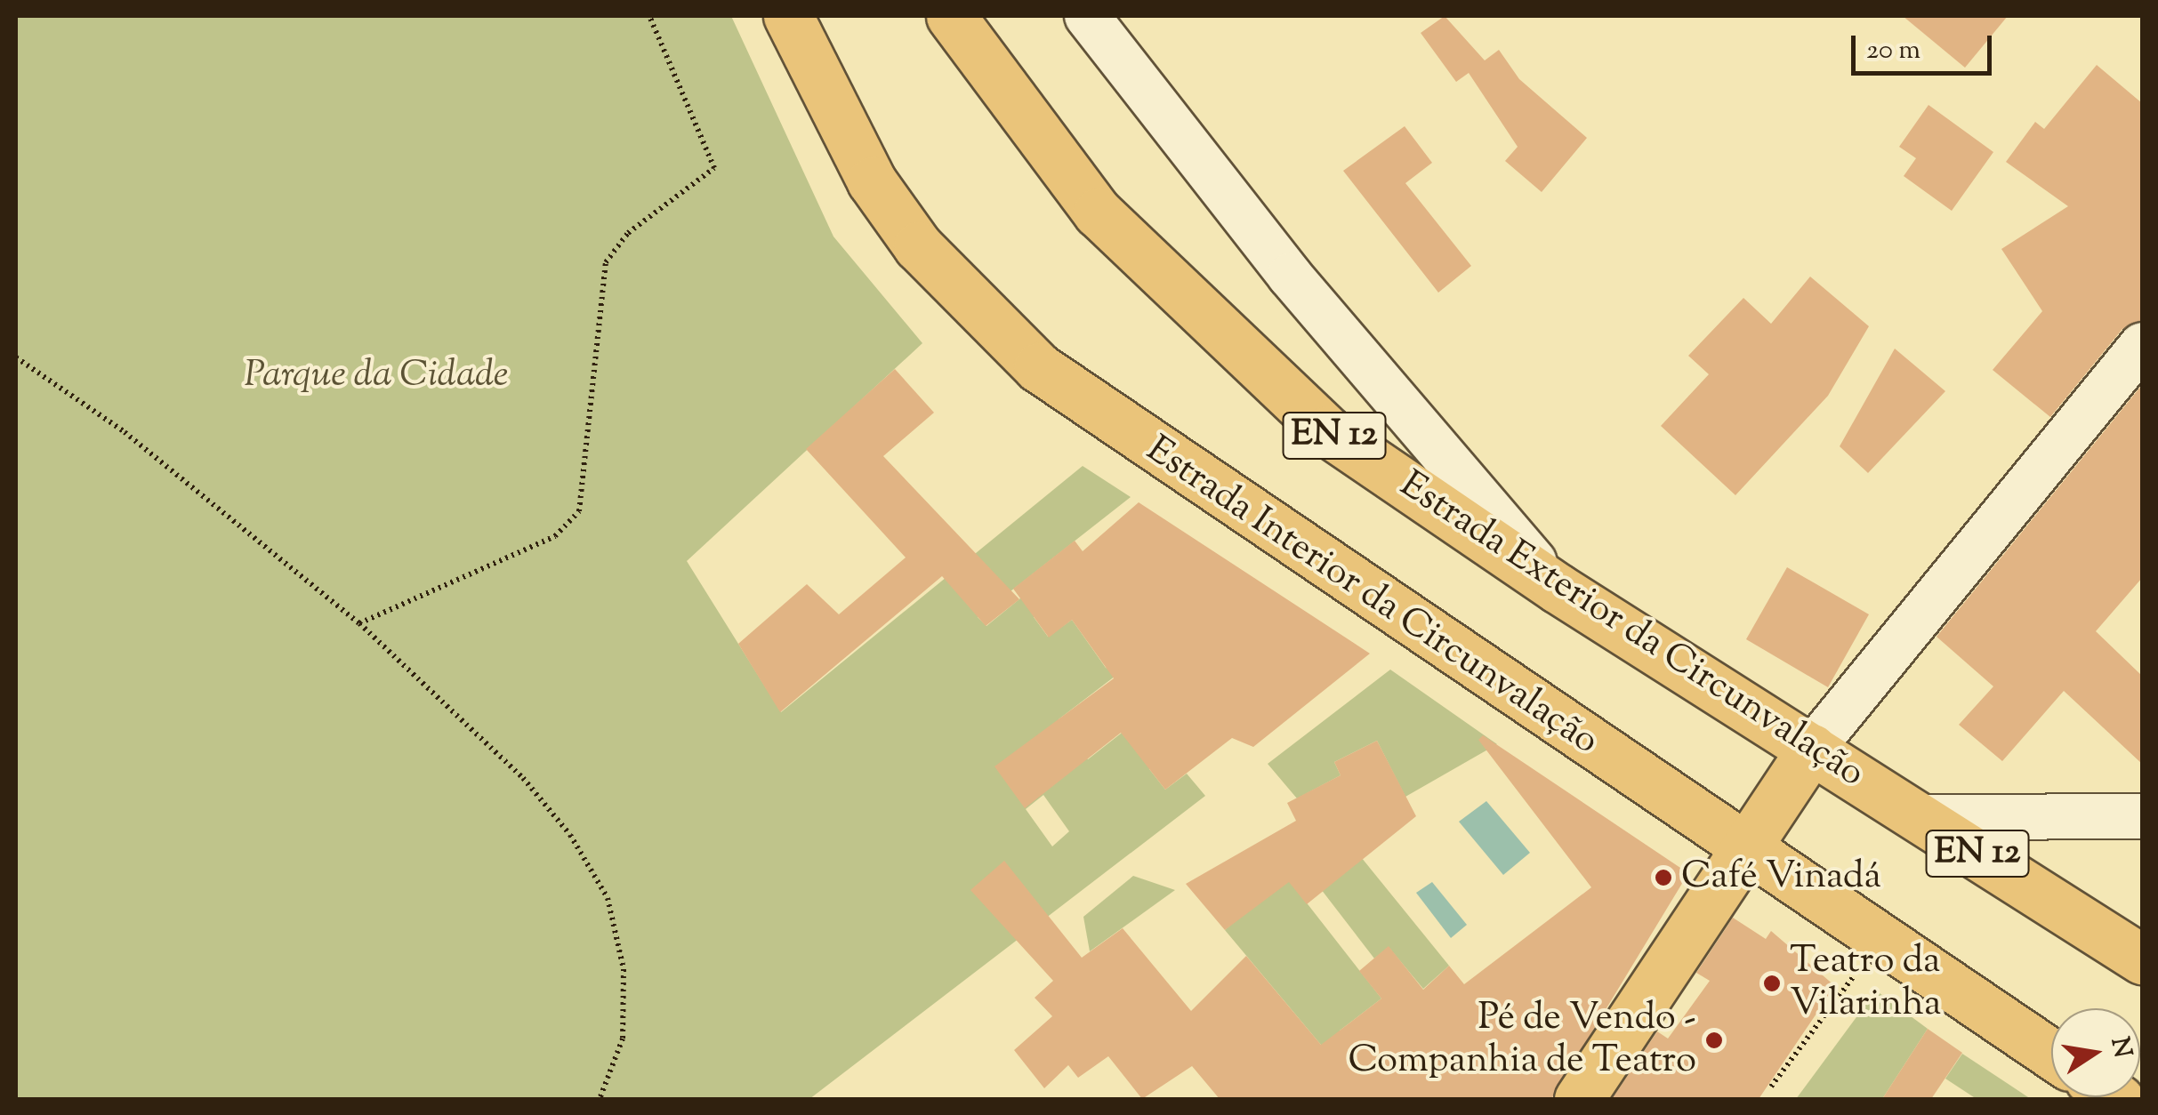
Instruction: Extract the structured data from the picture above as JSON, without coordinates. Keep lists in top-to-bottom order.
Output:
{
  "streets": {
    "main road": ["EN 12", "Estrada Interior da Circunvalação", "Estrada Exterior da Circunvalação"]
  },
  "parks": ["Parque da Cidade"],
  "places": ["Café Vinadá", "Teatro da Vilarinha", "Pé de Vendo - Companhia de Teatro"],
  "scale_bar": "20 m",
  "north": "right"
}
